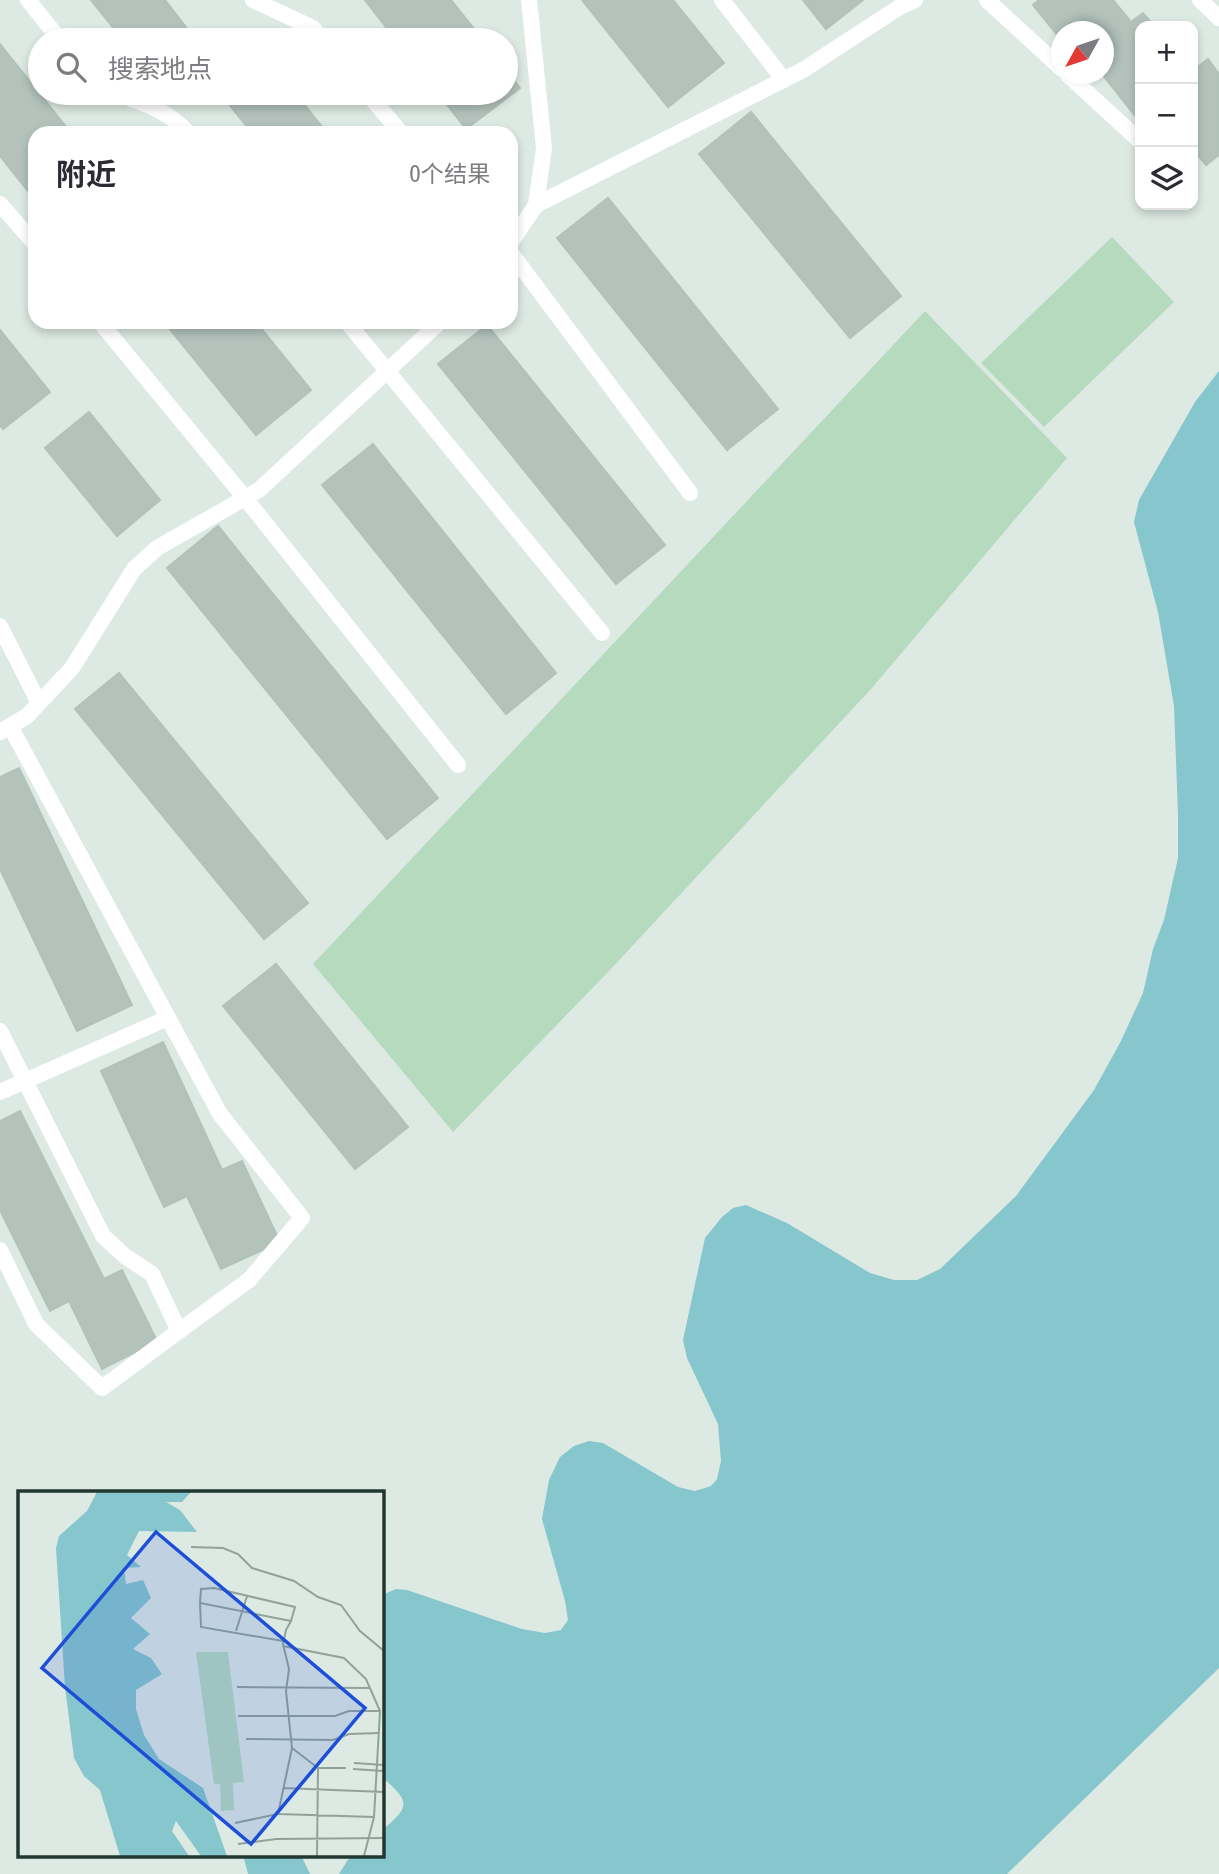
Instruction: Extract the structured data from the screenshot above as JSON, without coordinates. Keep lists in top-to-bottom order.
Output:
{
  "north": "bottom left",
  "page": {
    "map_buttons": ["+", "−"],
    "search": "搜索地点",
    "heading": ["附近", "0个结果"]
  }
}
